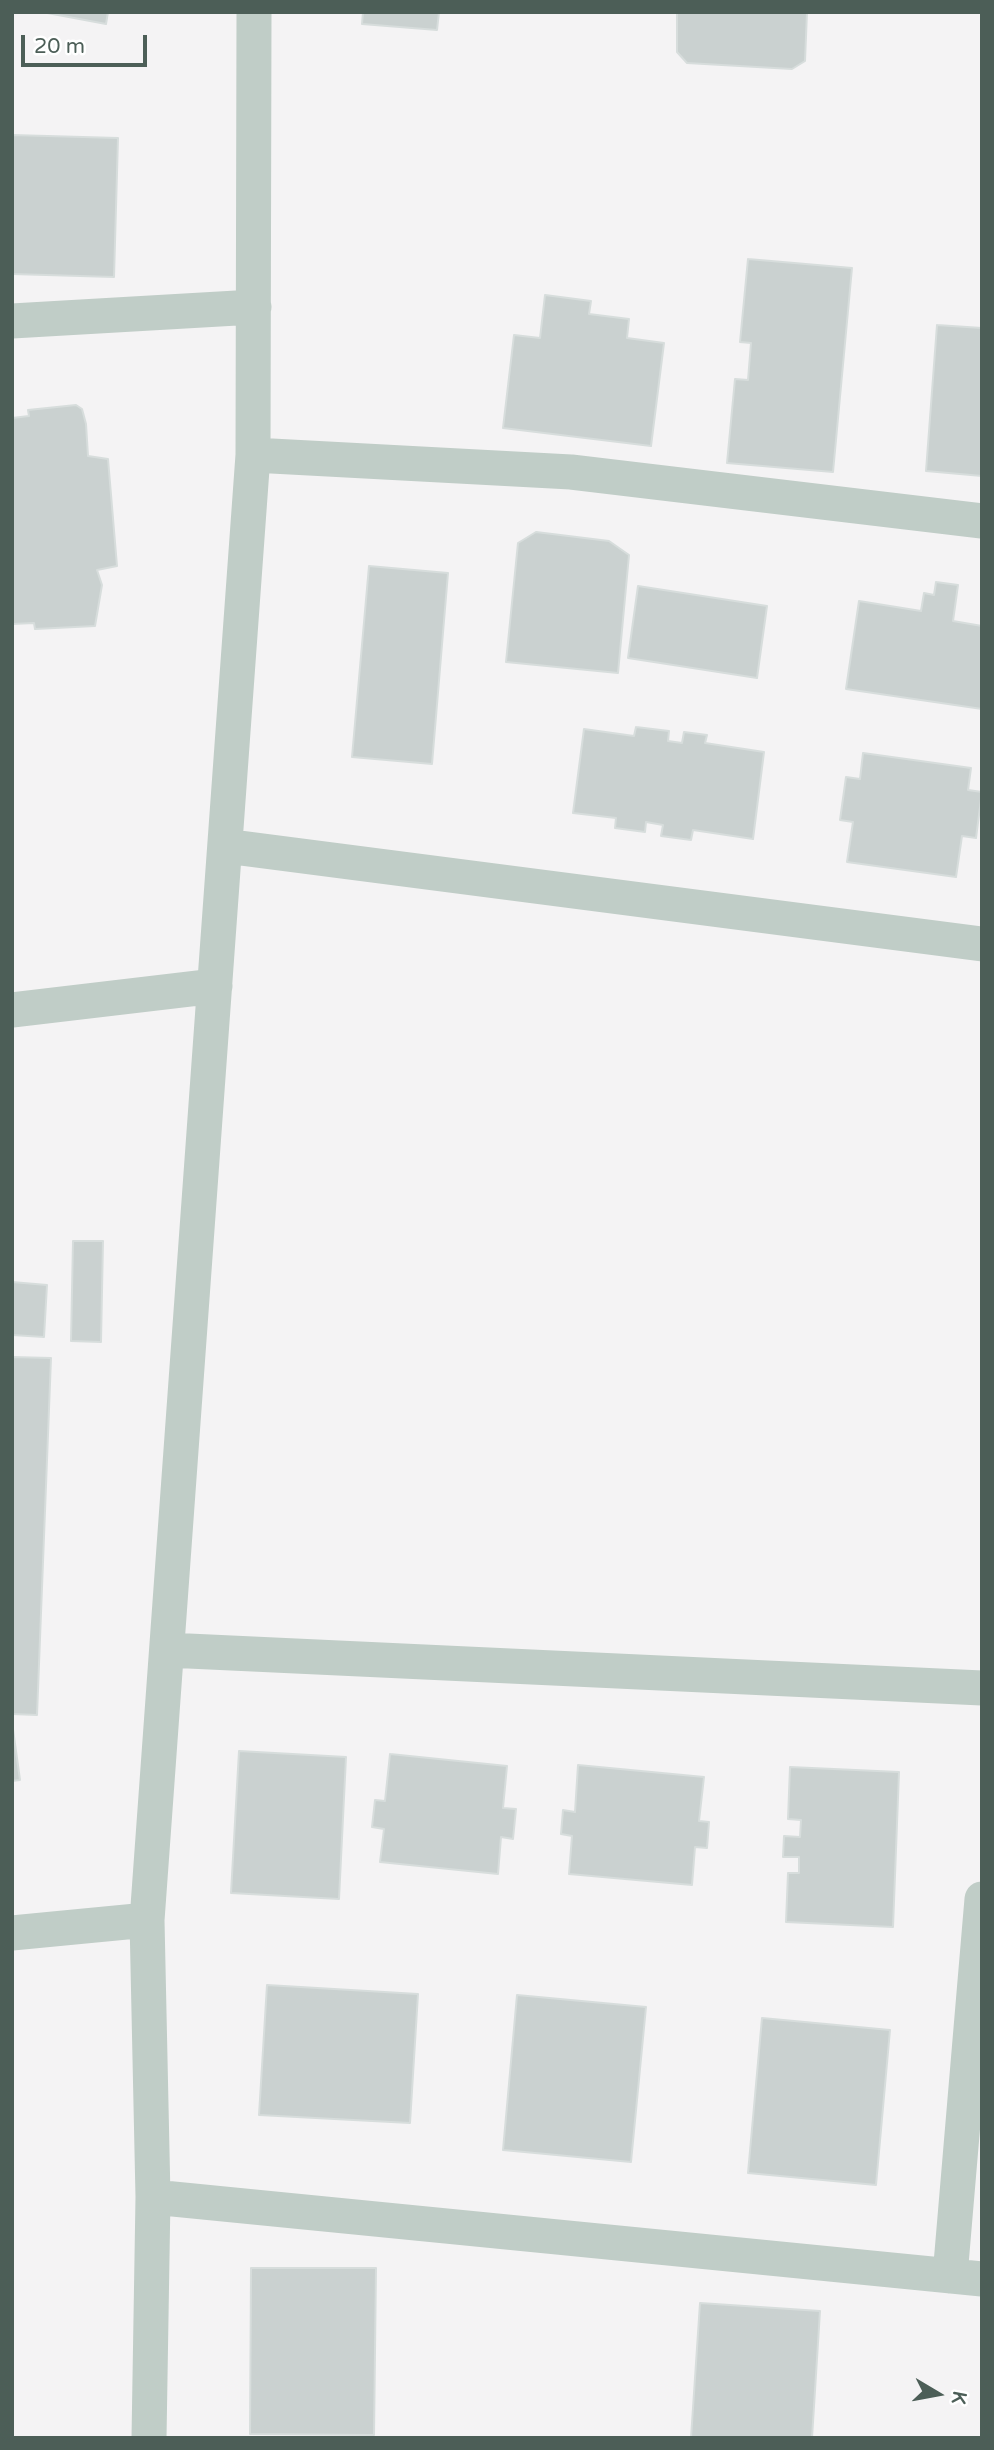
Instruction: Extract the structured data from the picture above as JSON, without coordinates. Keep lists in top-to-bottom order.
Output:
{
  "scale_bar": "20 m",
  "north": "right"
}
